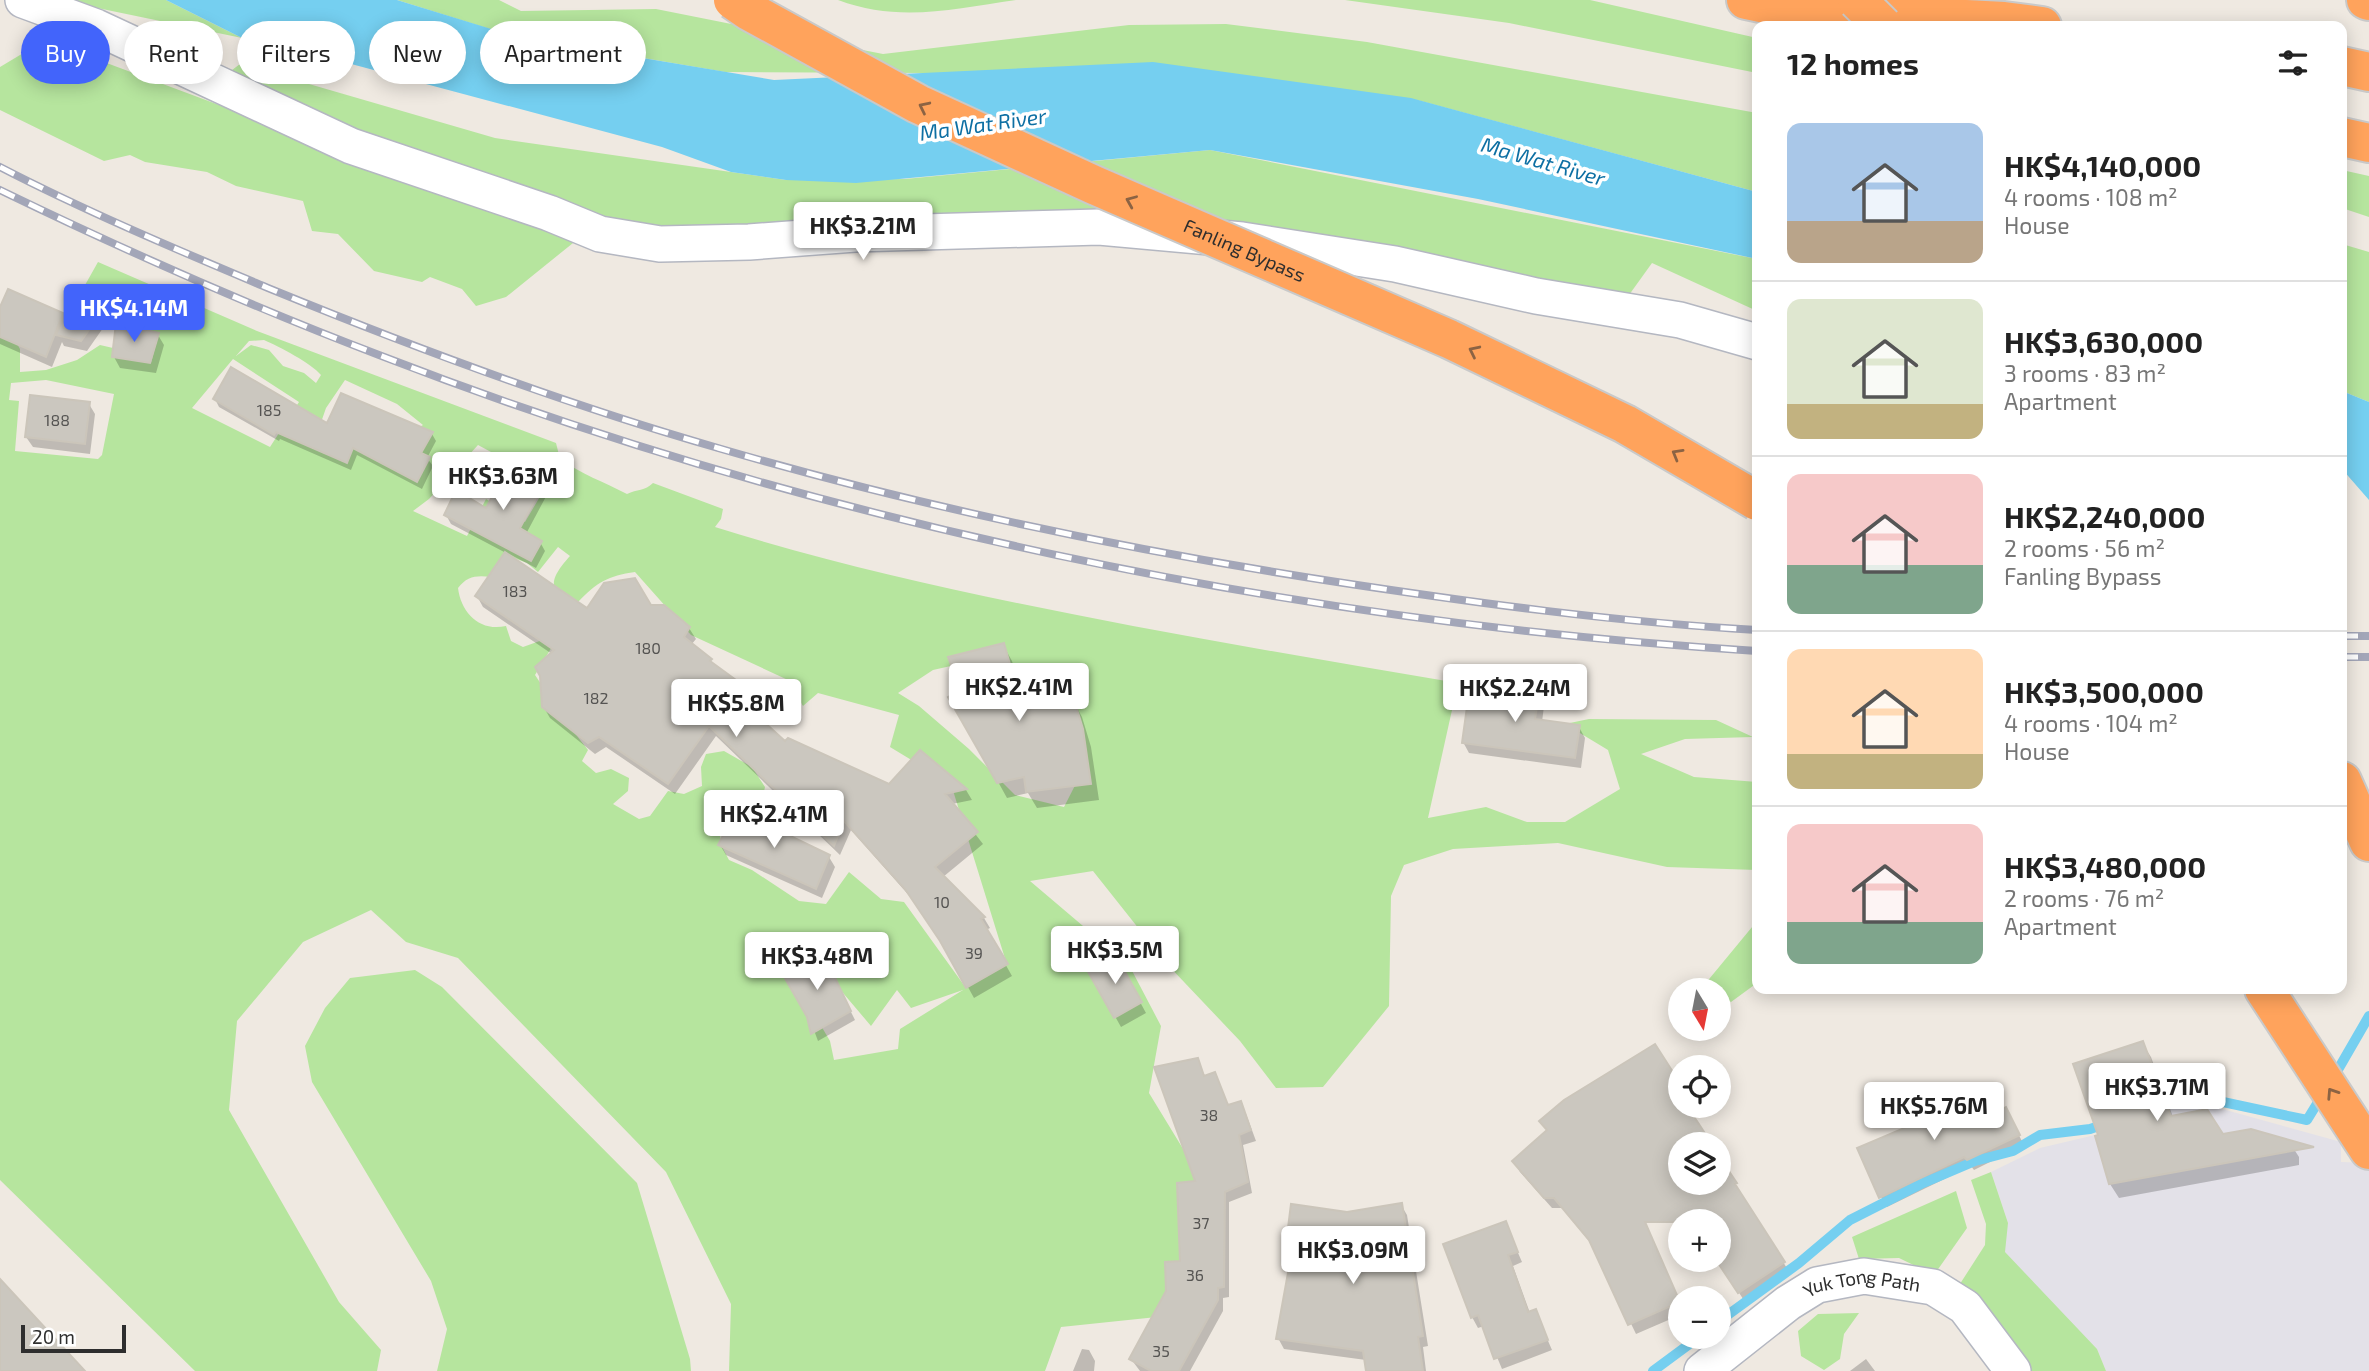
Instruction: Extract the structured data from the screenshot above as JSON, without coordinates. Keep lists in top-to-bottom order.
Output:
{
  "streets": {
    "highway": ["Fanling Bypass"],
    "street": ["Yuk Tong Path"]
  },
  "one_way": ["Fanling Bypass"],
  "water": ["Ma Wat River"],
  "house_numbers": [
    "185",
    "188",
    "183",
    "180",
    "182",
    "10",
    "39",
    "38",
    "37",
    "36",
    "35"
  ],
  "scale_bar": "20 m",
  "north": "bottom",
  "page": {
    "chip": [
      "Buy",
      "Rent",
      "Filters",
      "New",
      "Apartment"
    ],
    "heading": "12 homes",
    "list": [
      {
        "name": "HK$4,140,000",
        "note": "4 rooms · 108 m² · House"
      },
      {
        "name": "HK$3,630,000",
        "note": "3 rooms · 83 m² · Apartment"
      },
      {
        "name": "HK$2,240,000",
        "note": "2 rooms · 56 m² · Fanling Bypass"
      },
      {
        "name": "HK$3,500,000",
        "note": "4 rooms · 104 m² · House"
      },
      {
        "name": "HK$3,480,000",
        "note": "2 rooms · 76 m² · Apartment"
      }
    ],
    "price": [
      "HK$3.21M",
      "HK$4.14M",
      "HK$3.63M",
      "HK$2.41M",
      "HK$2.24M",
      "HK$5.8M",
      "HK$2.41M",
      "HK$3.5M",
      "HK$3.48M",
      "HK$3.71M",
      "HK$5.76M",
      "HK$3.09M"
    ],
    "map_buttons": ["+", "−"],
    "scale": "20 m"
  }
}
